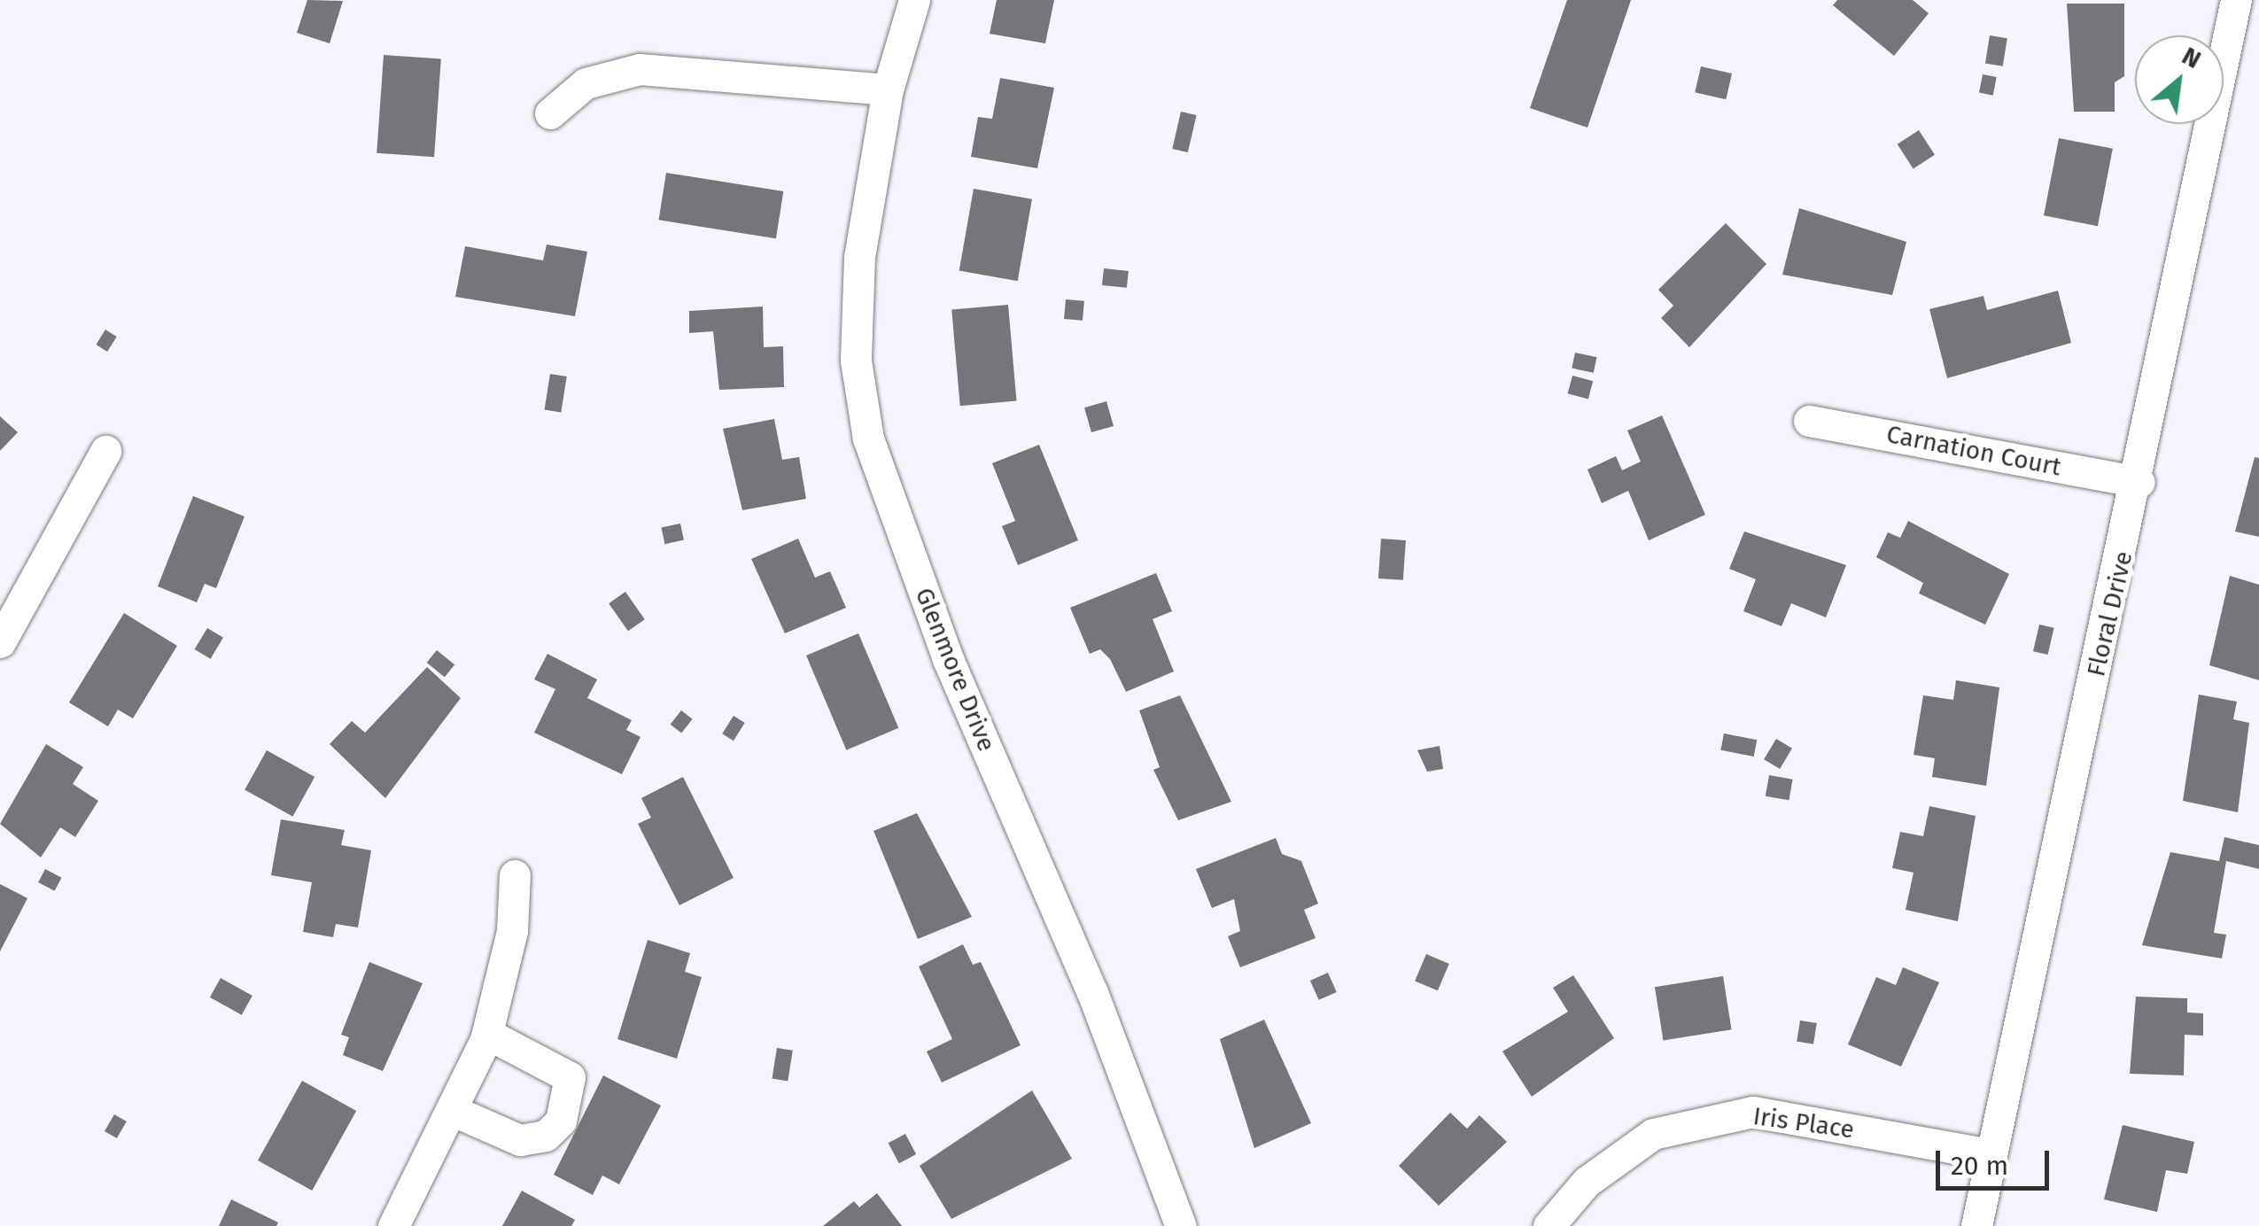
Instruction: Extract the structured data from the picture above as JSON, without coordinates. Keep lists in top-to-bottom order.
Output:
{
  "streets": {
    "street": [
      "Carnation Court",
      "Floral Drive",
      "Glenmore Drive",
      "Iris Place"
    ]
  },
  "crossings": [
    ["Carnation Court", "Floral Drive"],
    ["Floral Drive", "Iris Place"]
  ],
  "scale_bar": "20 m",
  "north": "top right"
}
